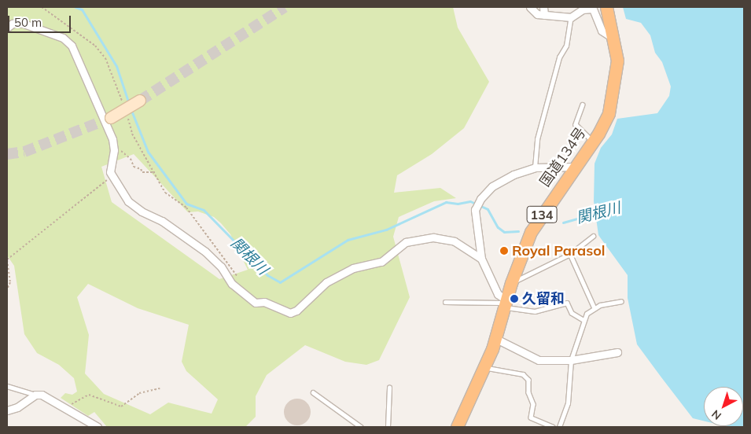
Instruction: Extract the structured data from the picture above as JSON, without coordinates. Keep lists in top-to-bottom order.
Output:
{
  "streets": {
    "highway": ["国道134号", "134"]
  },
  "water": ["関根川"],
  "places": ["Royal Parasol", "久留和"],
  "scale_bar": "50 m",
  "north": "bottom left"
}
